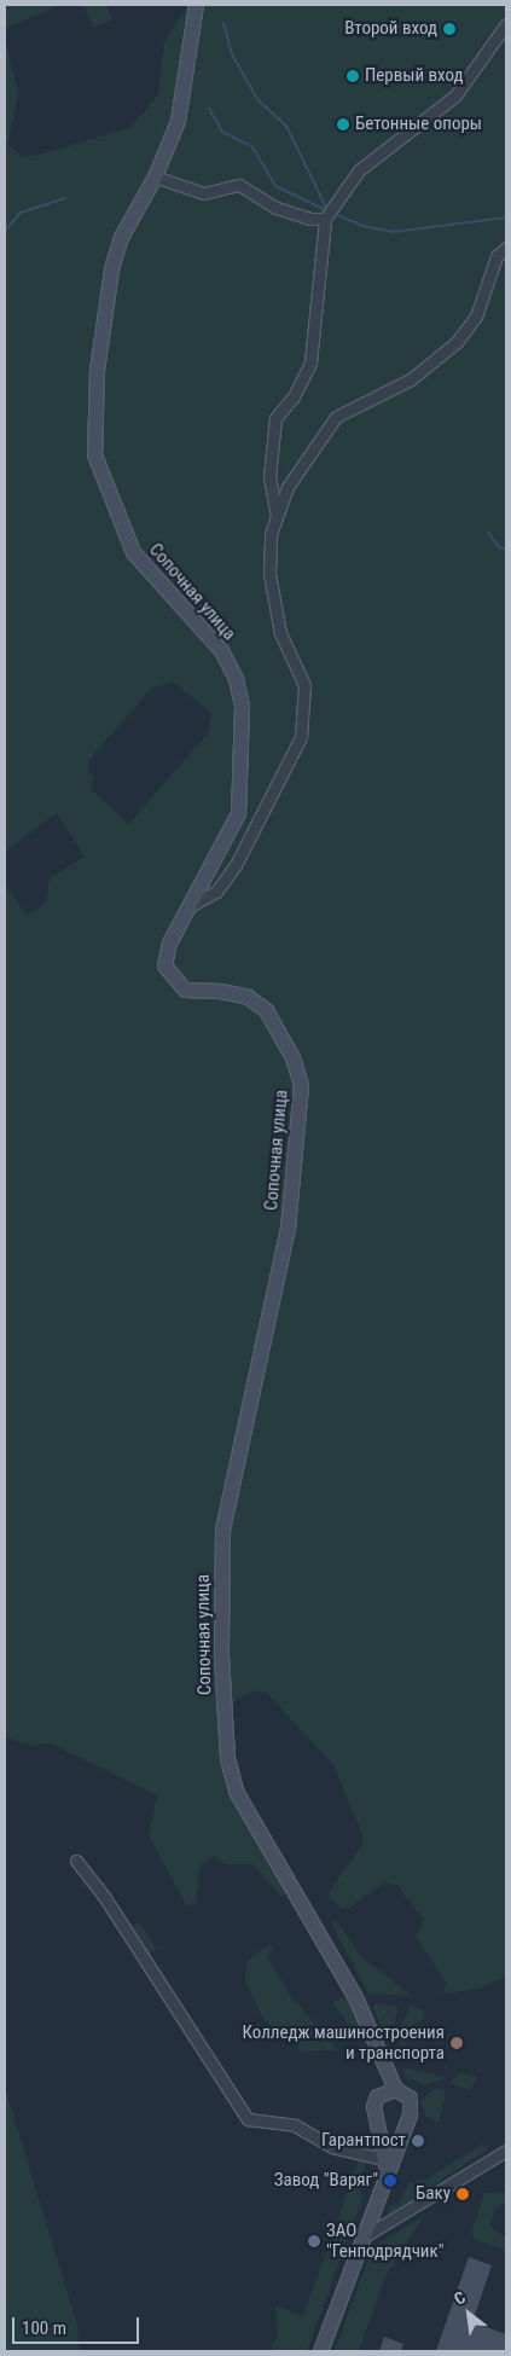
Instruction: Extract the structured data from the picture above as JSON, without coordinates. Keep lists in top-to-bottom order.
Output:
{
  "streets": {
    "main road": ["Сопочная улица"]
  },
  "places": [
    "Второй вход",
    "Первый вход",
    "Бетонные опоры",
    "Колледж машиностроения и транспорта",
    "Гарантпост",
    "Завод \"Варяг\"",
    "Баку",
    "ЗАО \"Генподрядчик\""
  ],
  "scale_bar": "100 m",
  "north": "top left"
}
